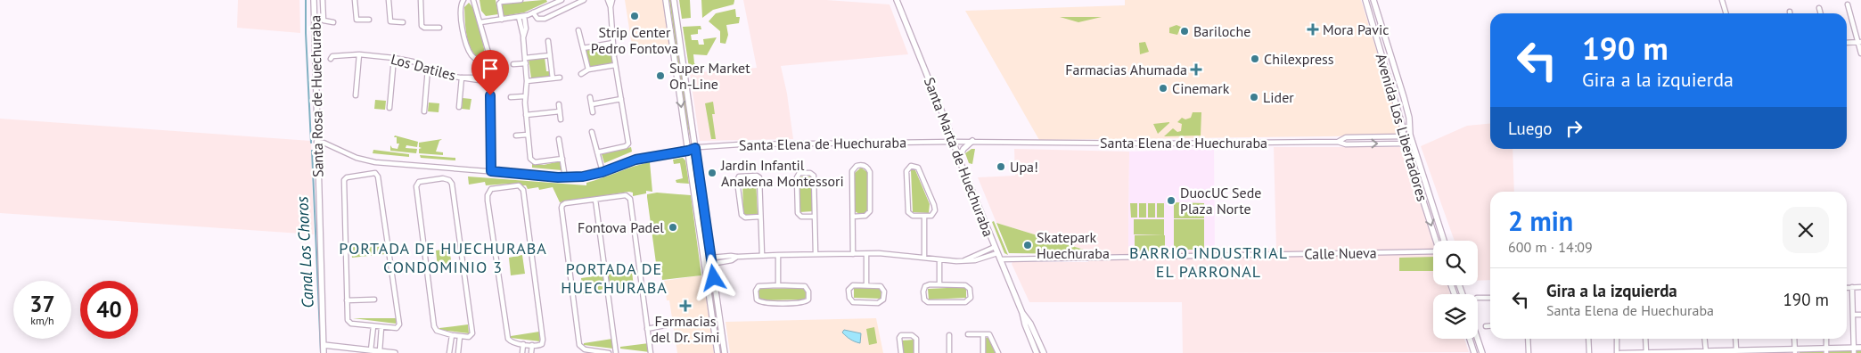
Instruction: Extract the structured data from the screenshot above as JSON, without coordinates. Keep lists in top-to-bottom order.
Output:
{
  "streets": {
    "street": [
      "Los Datiles",
      "Santa Rosa de Huechuraba",
      "Avenida Los Libertadores",
      "Santa Elena de Huechuraba",
      "Santa Marta de Huechuraba",
      "Calle Nueva"
    ]
  },
  "crossings": [
    ["Santa Rosa de Huechuraba", "Santa Elena de Huechuraba"],
    ["Avenida Los Libertadores", "Santa Elena de Huechuraba"],
    ["Santa Elena de Huechuraba", "Santa Marta de Huechuraba"],
    ["Santa Marta de Huechuraba", "Calle Nueva"]
  ],
  "districts": ["PORTADA DE HUECHURABA CONDOMINIO 3", "BARRIO INDUSTRIAL EL PARRONAL", "PORTADA DE HUECHURABA"],
  "water": ["Canal Los Choros"],
  "places": {
    "other": [
      "Strip Center Pedro Fontova",
      "Bariloche",
      "Chilexpress",
      "Super Market On-Line",
      "Cinemark",
      "Lider",
      "Upa!",
      "Jardin Infantil Anakena Montessori",
      "DuocUC Sede Plaza Norte",
      "Fontova Padel",
      "Skatepark Huechuraba"
    ],
    "health": ["Mora Pavic", "Farmacias Ahumada", "Farmacias del Dr. Simi"]
  },
  "page": {
    "turn": ["190 m", "Gira a la izquierda"],
    "then": "Luego",
    "heading": ["2 min", "600 m · 14:09"],
    "list": [
      {
        "name": "Gira a la izquierda",
        "note": "Santa Elena de Huechuraba",
        "value": "190 m"
      }
    ],
    "speed": "37 km/h",
    "limit": "40"
  }
}
